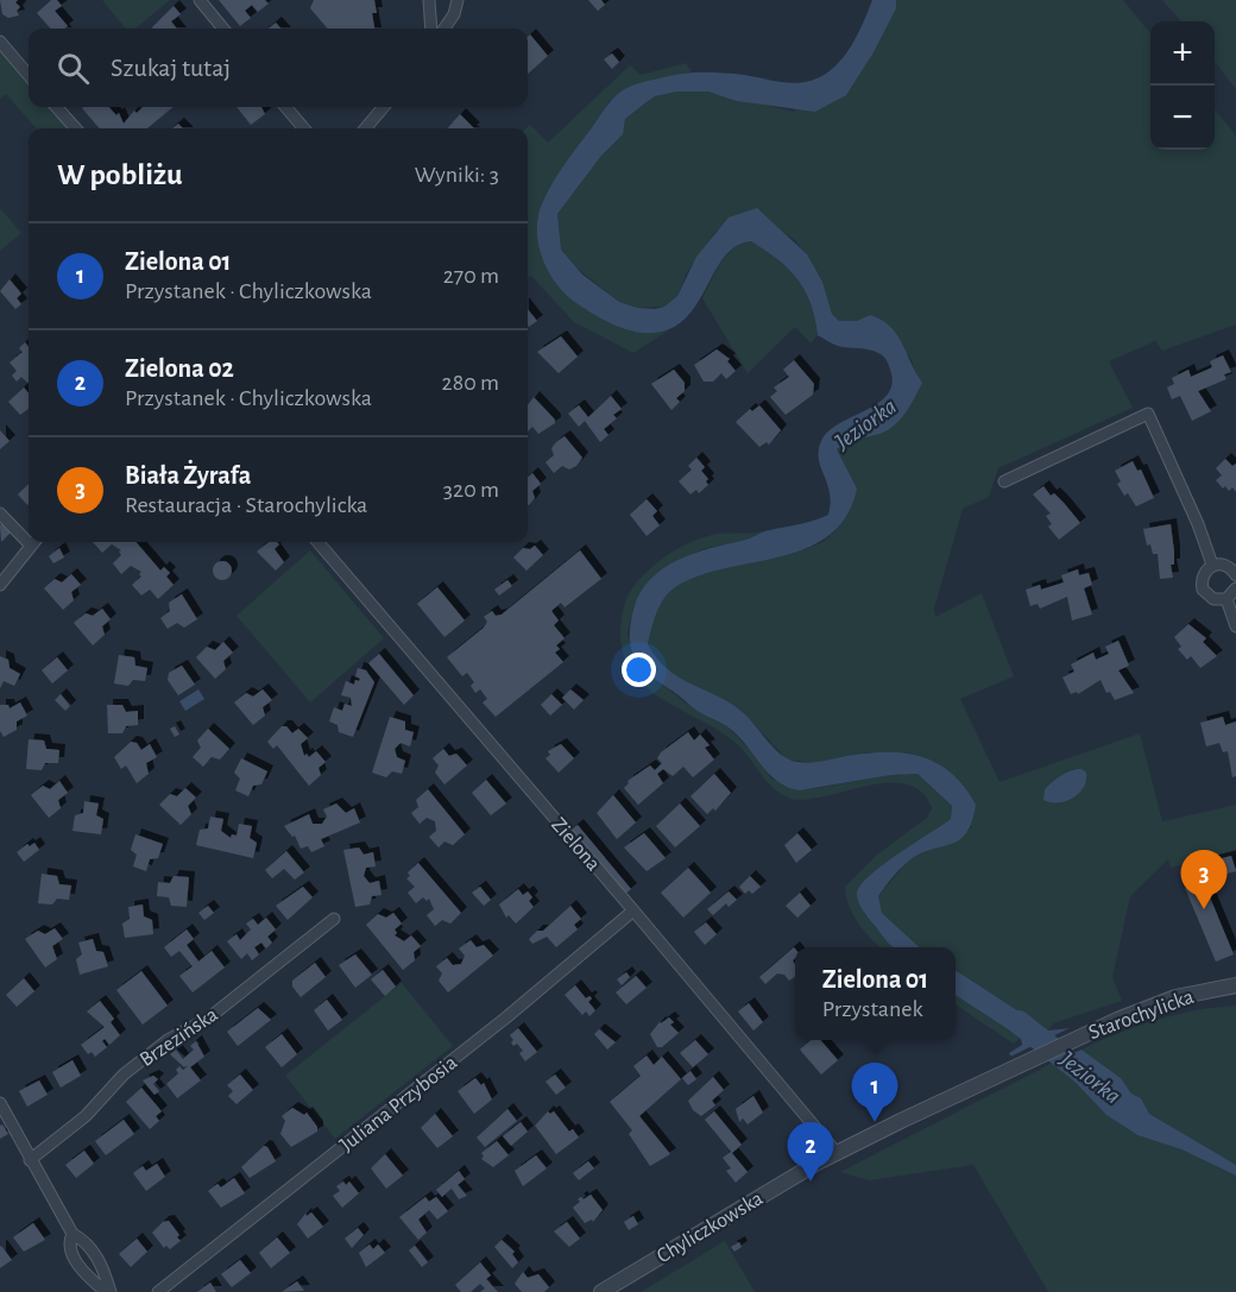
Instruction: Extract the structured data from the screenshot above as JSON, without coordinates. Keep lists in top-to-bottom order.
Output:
{
  "streets": {
    "street": [
      "Zielona",
      "Starochylicka",
      "Brzezińska",
      "Juliana Przybosia",
      "Chyliczkowska"
    ]
  },
  "crossings": [
    ["Zielona", "Juliana Przybosia"],
    ["Zielona", "Chyliczkowska"],
    ["Starochylicka", "Chyliczkowska"]
  ],
  "water": ["Jeziorka"],
  "page": {
    "map_buttons": ["+", "−"],
    "search": "Szukaj tutaj",
    "heading": ["W pobliżu", "Wyniki: 3"],
    "list": [
      {
        "mark": "1",
        "name": "Zielona 01",
        "note": "Przystanek · Chyliczkowska",
        "value": "270 m"
      },
      {
        "mark": "2",
        "name": "Zielona 02",
        "note": "Przystanek · Chyliczkowska",
        "value": "280 m"
      },
      {
        "mark": "3",
        "name": "Biała Żyrafa",
        "note": "Restauracja · Starochylicka",
        "value": "320 m"
      }
    ],
    "pins": ["3", "1", "2"],
    "popup": ["Zielona 01", "Przystanek"]
  }
}
